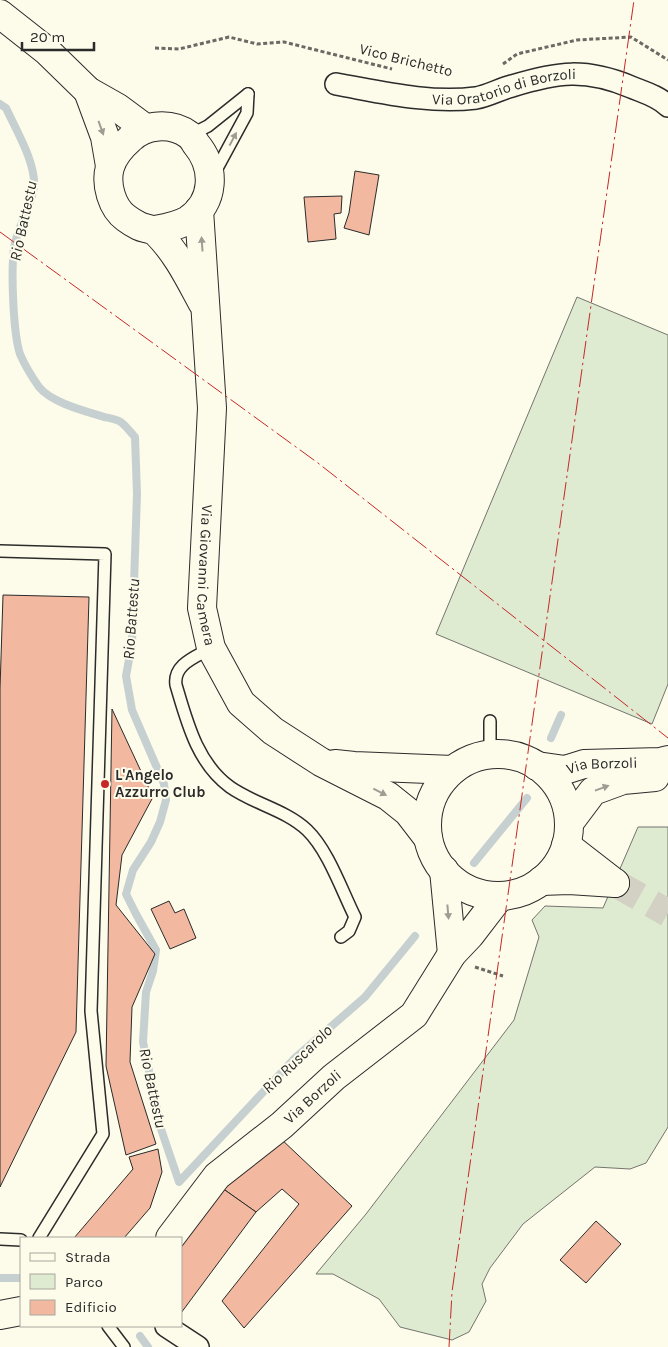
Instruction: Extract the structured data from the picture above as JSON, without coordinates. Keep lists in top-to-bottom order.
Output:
{
  "streets": {
    "street": ["Via Oratorio di Borzoli", "Via Giovanni Camera", "Via Borzoli"],
    "path": ["Vico Brichetto"]
  },
  "crossings": [
    ["Via Giovanni Camera", "Via Borzoli"]
  ],
  "water": ["Rio Battestu", "Rio Ruscarolo"],
  "places": ["L'Angelo Azzurro Club"],
  "legend": ["Strada", "Parco", "Edificio"],
  "scale_bar": "20 m"
}
